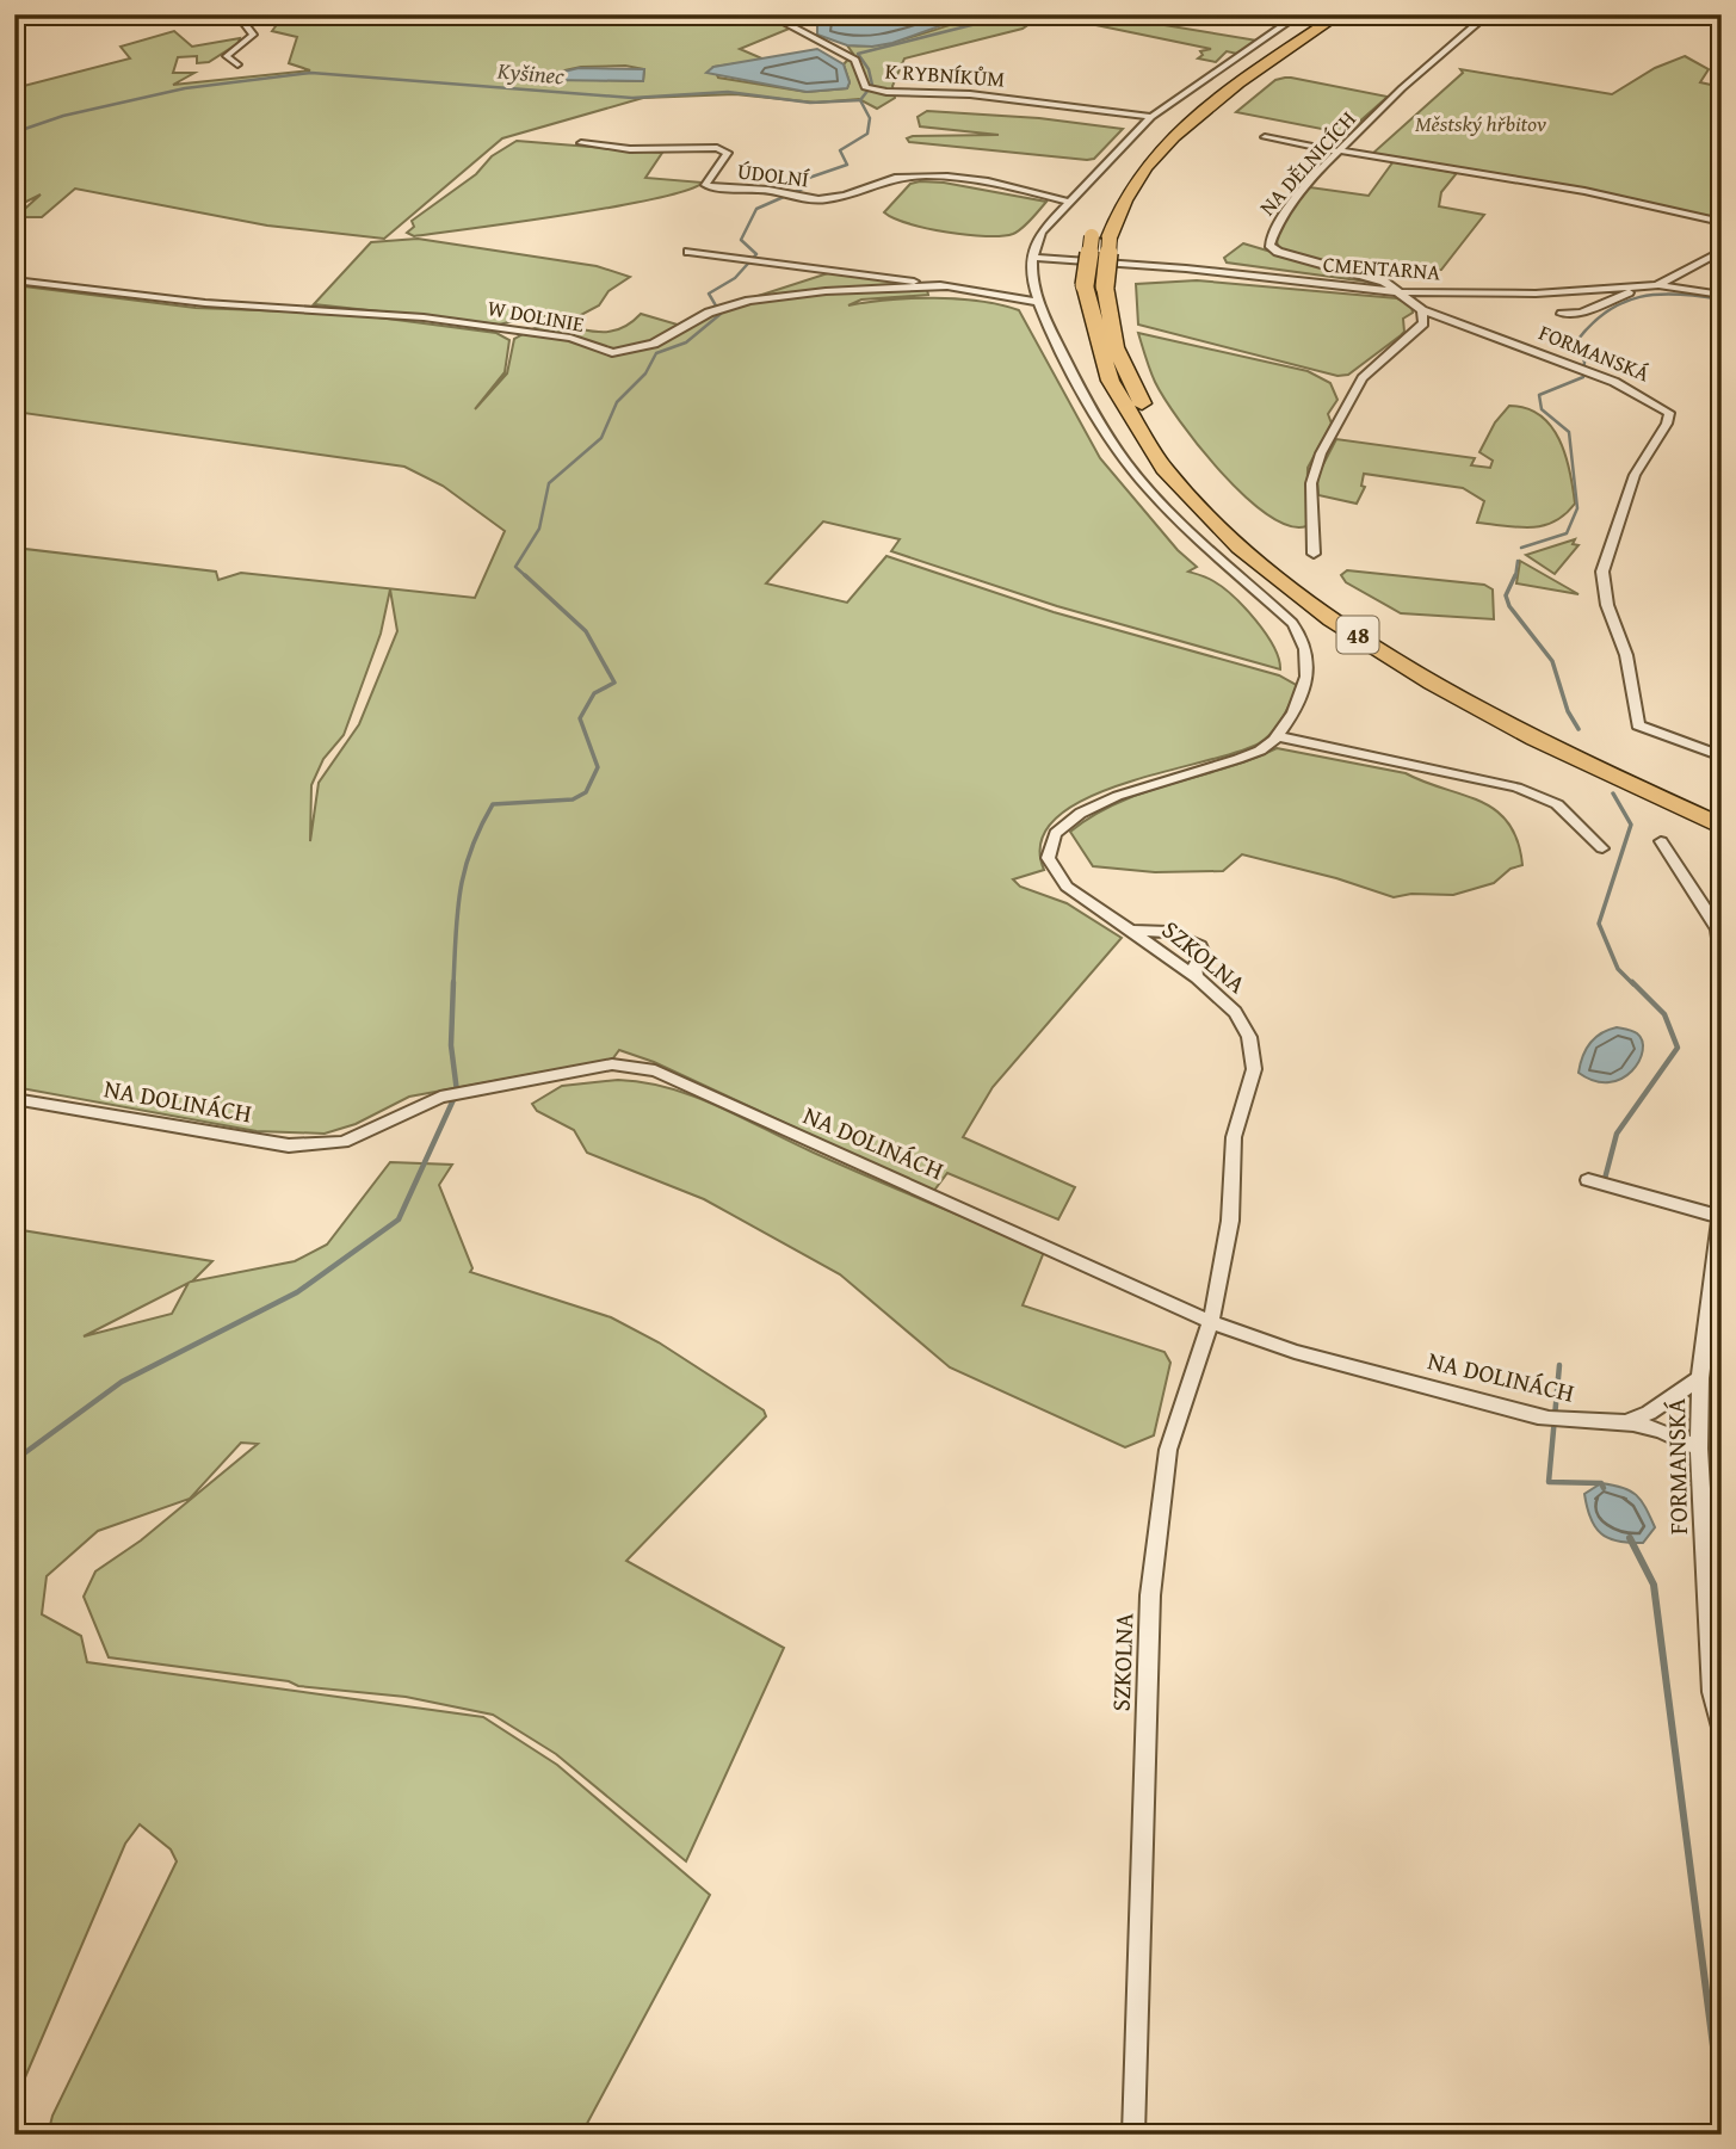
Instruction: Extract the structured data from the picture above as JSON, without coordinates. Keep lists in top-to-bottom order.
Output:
{
  "streets": {
    "highway": ["48"],
    "street": [
      "K RYBNÍKŮM",
      "NA DĚLNICÍCH",
      "ÚDOLNÍ",
      "CMENTARNA",
      "W DOLINIE",
      "FORMANSKÁ",
      "SZKOLNA",
      "NA DOLINÁCH"
    ]
  },
  "crossings": [
    ["NA DĚLNICÍCH", "CMENTARNA"],
    ["CMENTARNA", "SZKOLNA"],
    ["FORMANSKÁ", "NA DOLINÁCH"],
    ["SZKOLNA", "NA DOLINÁCH"]
  ],
  "water": ["Kyšinec"],
  "parks": ["Městský hřbitov"]
}
